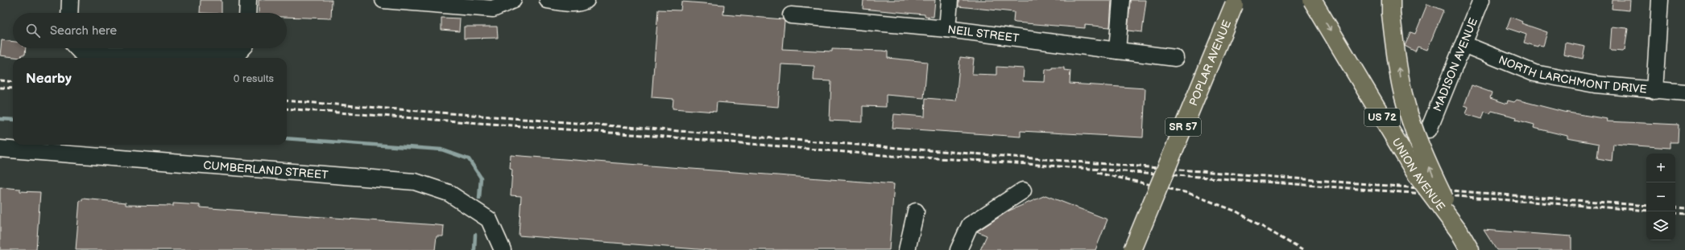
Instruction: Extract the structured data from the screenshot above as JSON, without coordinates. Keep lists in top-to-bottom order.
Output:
{
  "streets": {
    "main road": [
      "POPLAR AVENUE",
      "US 72",
      "SR 57",
      "UNION AVENUE"
    ],
    "street": [
      "NEIL STREET",
      "MADISON AVENUE",
      "NORTH LARCHMONT DRIVE",
      "CUMBERLAND STREET"
    ]
  },
  "crossings": [
    ["MADISON AVENUE", "NORTH LARCHMONT DRIVE"]
  ],
  "page": {
    "search": "Search here",
    "heading": ["Nearby", "0 results"],
    "map_buttons": ["+", "−"]
  }
}
